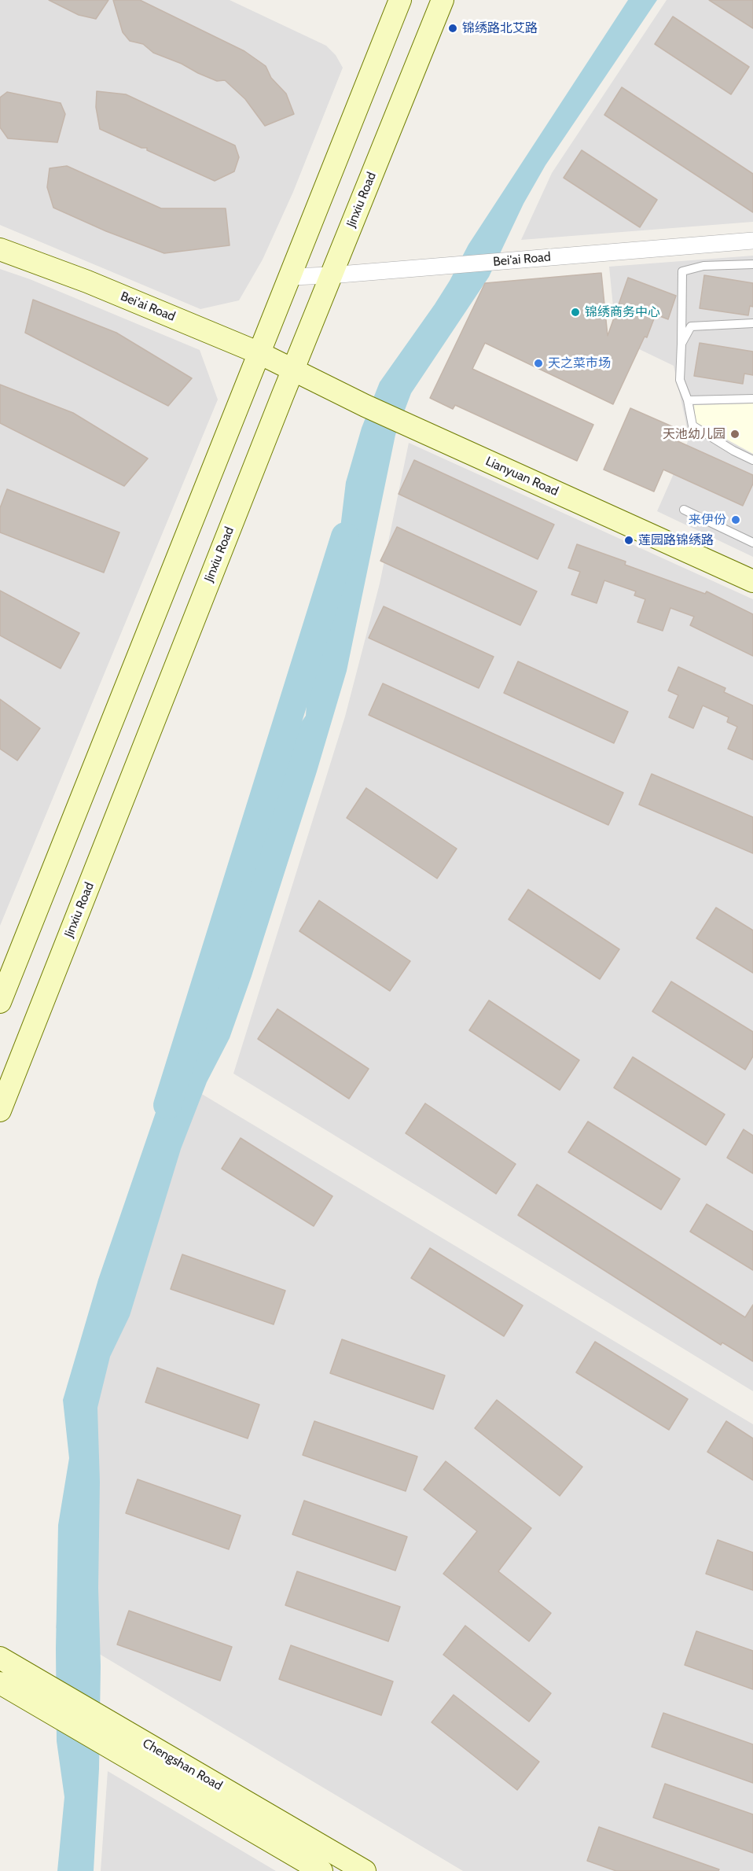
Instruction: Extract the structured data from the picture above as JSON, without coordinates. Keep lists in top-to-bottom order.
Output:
{
  "streets": {
    "main road": [
      "Jinxiu Road",
      "Bei'ai Road",
      "Lianyuan Road",
      "Chengshan Road"
    ]
  },
  "crossings": [
    ["Jinxiu Road", "Bei'ai Road"],
    ["Jinxiu Road", "Lianyuan Road"],
    ["Bei'ai Road", "Lianyuan Road"]
  ],
  "places": [
    "锦绣路北艾路",
    "锦绣商务中心",
    "天之菜市场",
    "天池幼儿园",
    "来伊份",
    "莲园路锦绣路"
  ]
}
